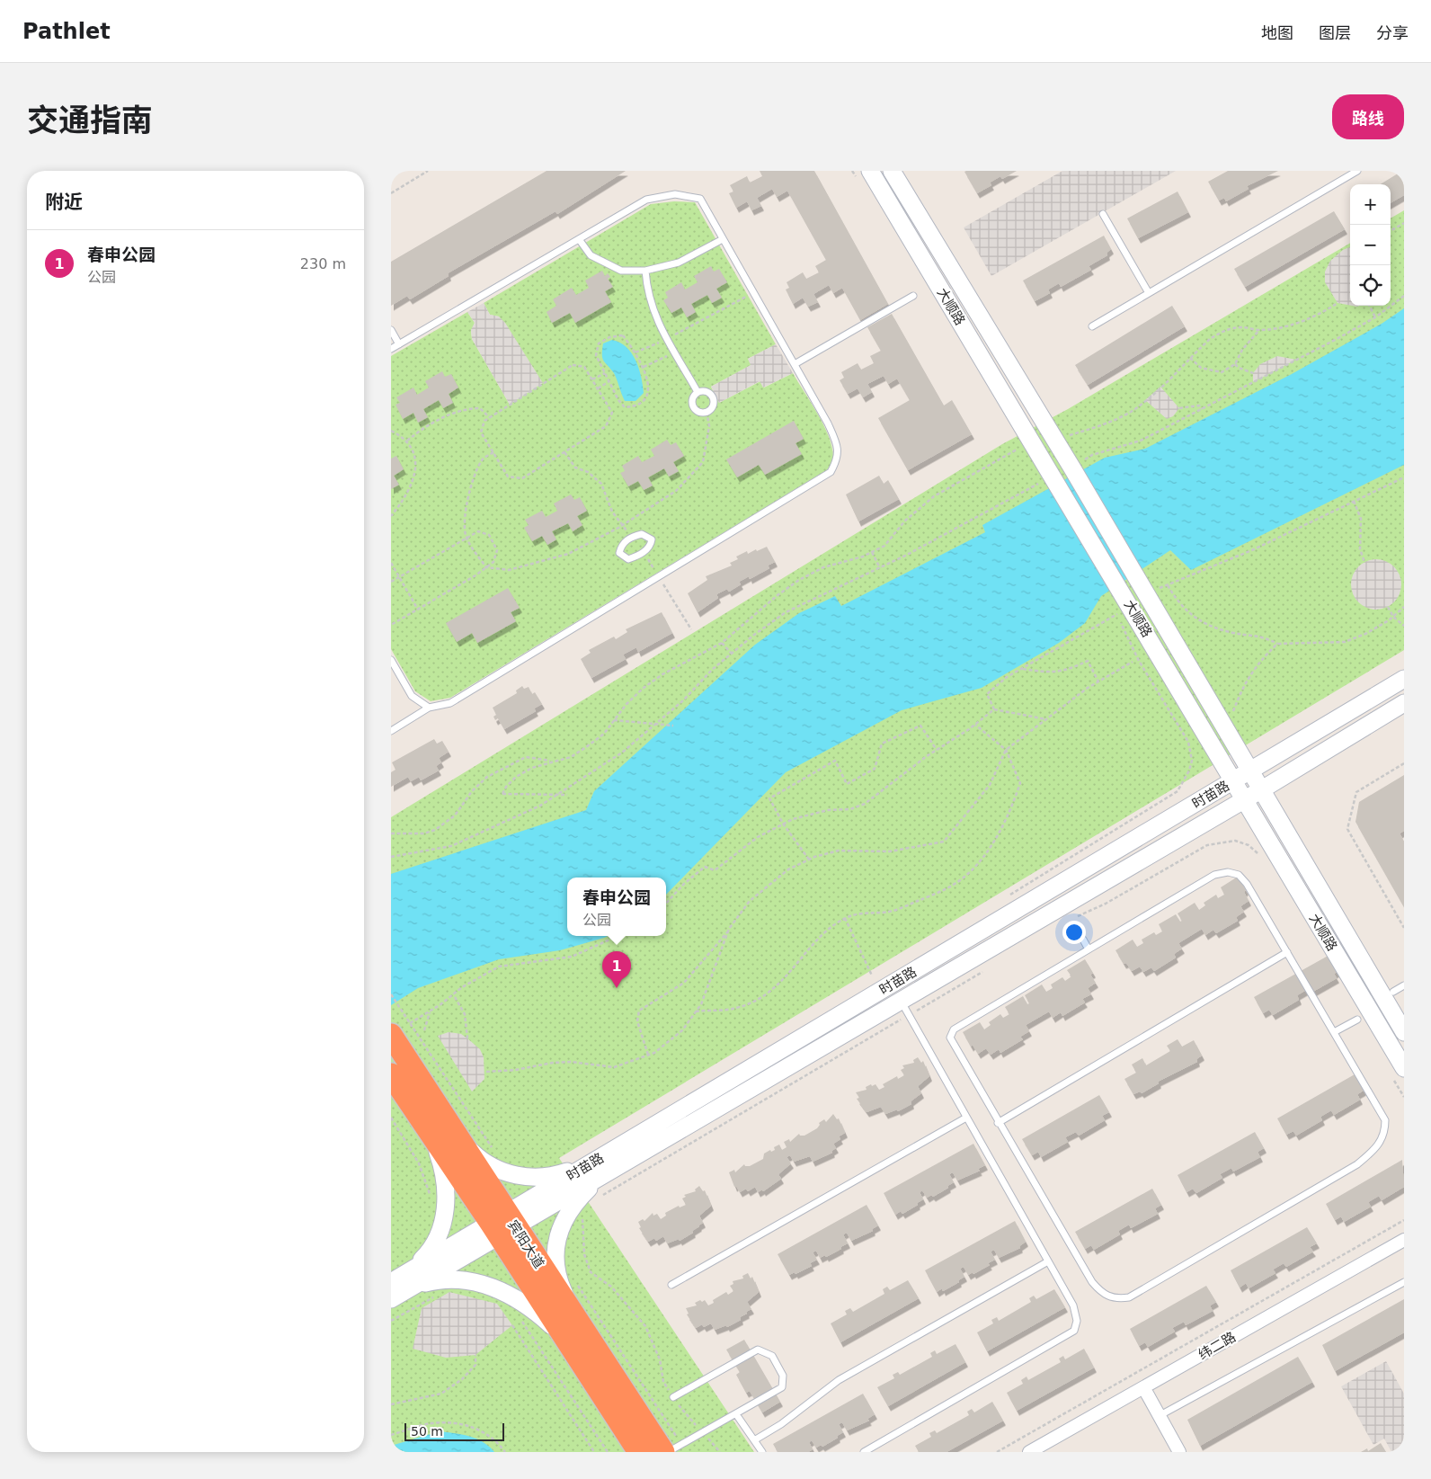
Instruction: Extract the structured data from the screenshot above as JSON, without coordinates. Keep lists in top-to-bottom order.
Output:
{
  "streets": {
    "highway": ["宾阳大道"],
    "street": ["大顺路", "时苗路", "纬二路"]
  },
  "crossings": [
    ["大顺路", "时苗路"],
    ["时苗路", "宾阳大道"]
  ],
  "scale_bar": "50 m",
  "page": {
    "header": "Pathlet",
    "nav": ["地图", "图层", "分享"],
    "title": "交通指南",
    "buttons": "路线",
    "heading": "附近",
    "map_buttons": ["+", "−"],
    "list": [
      {
        "mark": "1",
        "name": "春申公园",
        "note": "公园",
        "value": "230 m"
      }
    ],
    "popup": ["春申公园", "公园"],
    "pins": "1",
    "scale": "50 m"
  }
}
